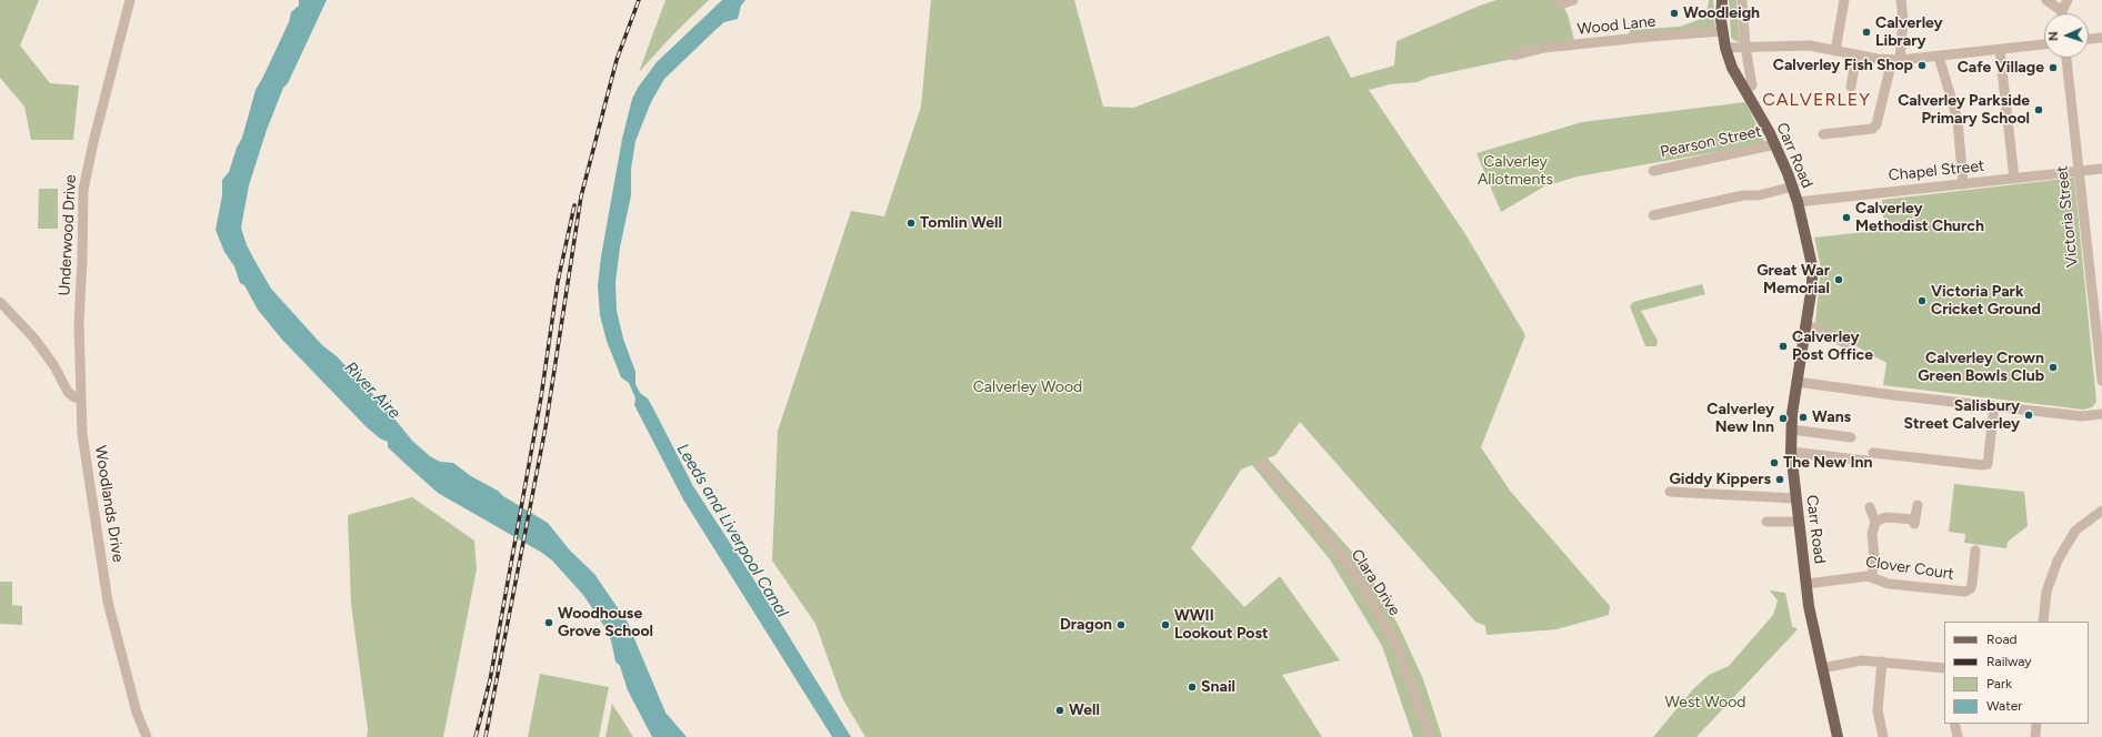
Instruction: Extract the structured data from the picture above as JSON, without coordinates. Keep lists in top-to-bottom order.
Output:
{
  "streets": {
    "main road": ["Carr Road"],
    "street": [
      "Wood Lane",
      "Pearson Street",
      "Chapel Street",
      "Victoria Street",
      "Underwood Drive",
      "Woodlands Drive",
      "Clover Court",
      "Clara Drive"
    ]
  },
  "crossings": [
    ["Wood Lane", "Carr Road"],
    ["Pearson Street", "Carr Road"],
    ["Carr Road", "Chapel Street"],
    ["Carr Road", "Clover Court"],
    ["Chapel Street", "Victoria Street"],
    ["Underwood Drive", "Woodlands Drive"]
  ],
  "districts": ["CALVERLEY"],
  "water": ["River Aire", "Leeds and Liverpool Canal"],
  "parks": ["Calverley Allotments", "Calverley Wood", "West Wood"],
  "places": [
    "Woodleigh",
    "Calverley Library",
    "Calverley Fish Shop",
    "Cafe Village",
    "Calverley Parkside Primary School",
    "Calverley Methodist Church",
    "Tomlin Well",
    "Great War Memorial",
    "Victoria Park Cricket Ground",
    "Calverley Post Office",
    "Calverley Crown Green Bowls Club",
    "Salisbury Street Calverley",
    "Wans",
    "Calverley New Inn",
    "The New Inn",
    "Giddy Kippers",
    "Woodhouse Grove School",
    "Dragon",
    "WWII Lookout Post",
    "Snail",
    "Well"
  ],
  "legend": [
    "Road",
    "Railway",
    "Park",
    "Water"
  ],
  "north": "left"
}
